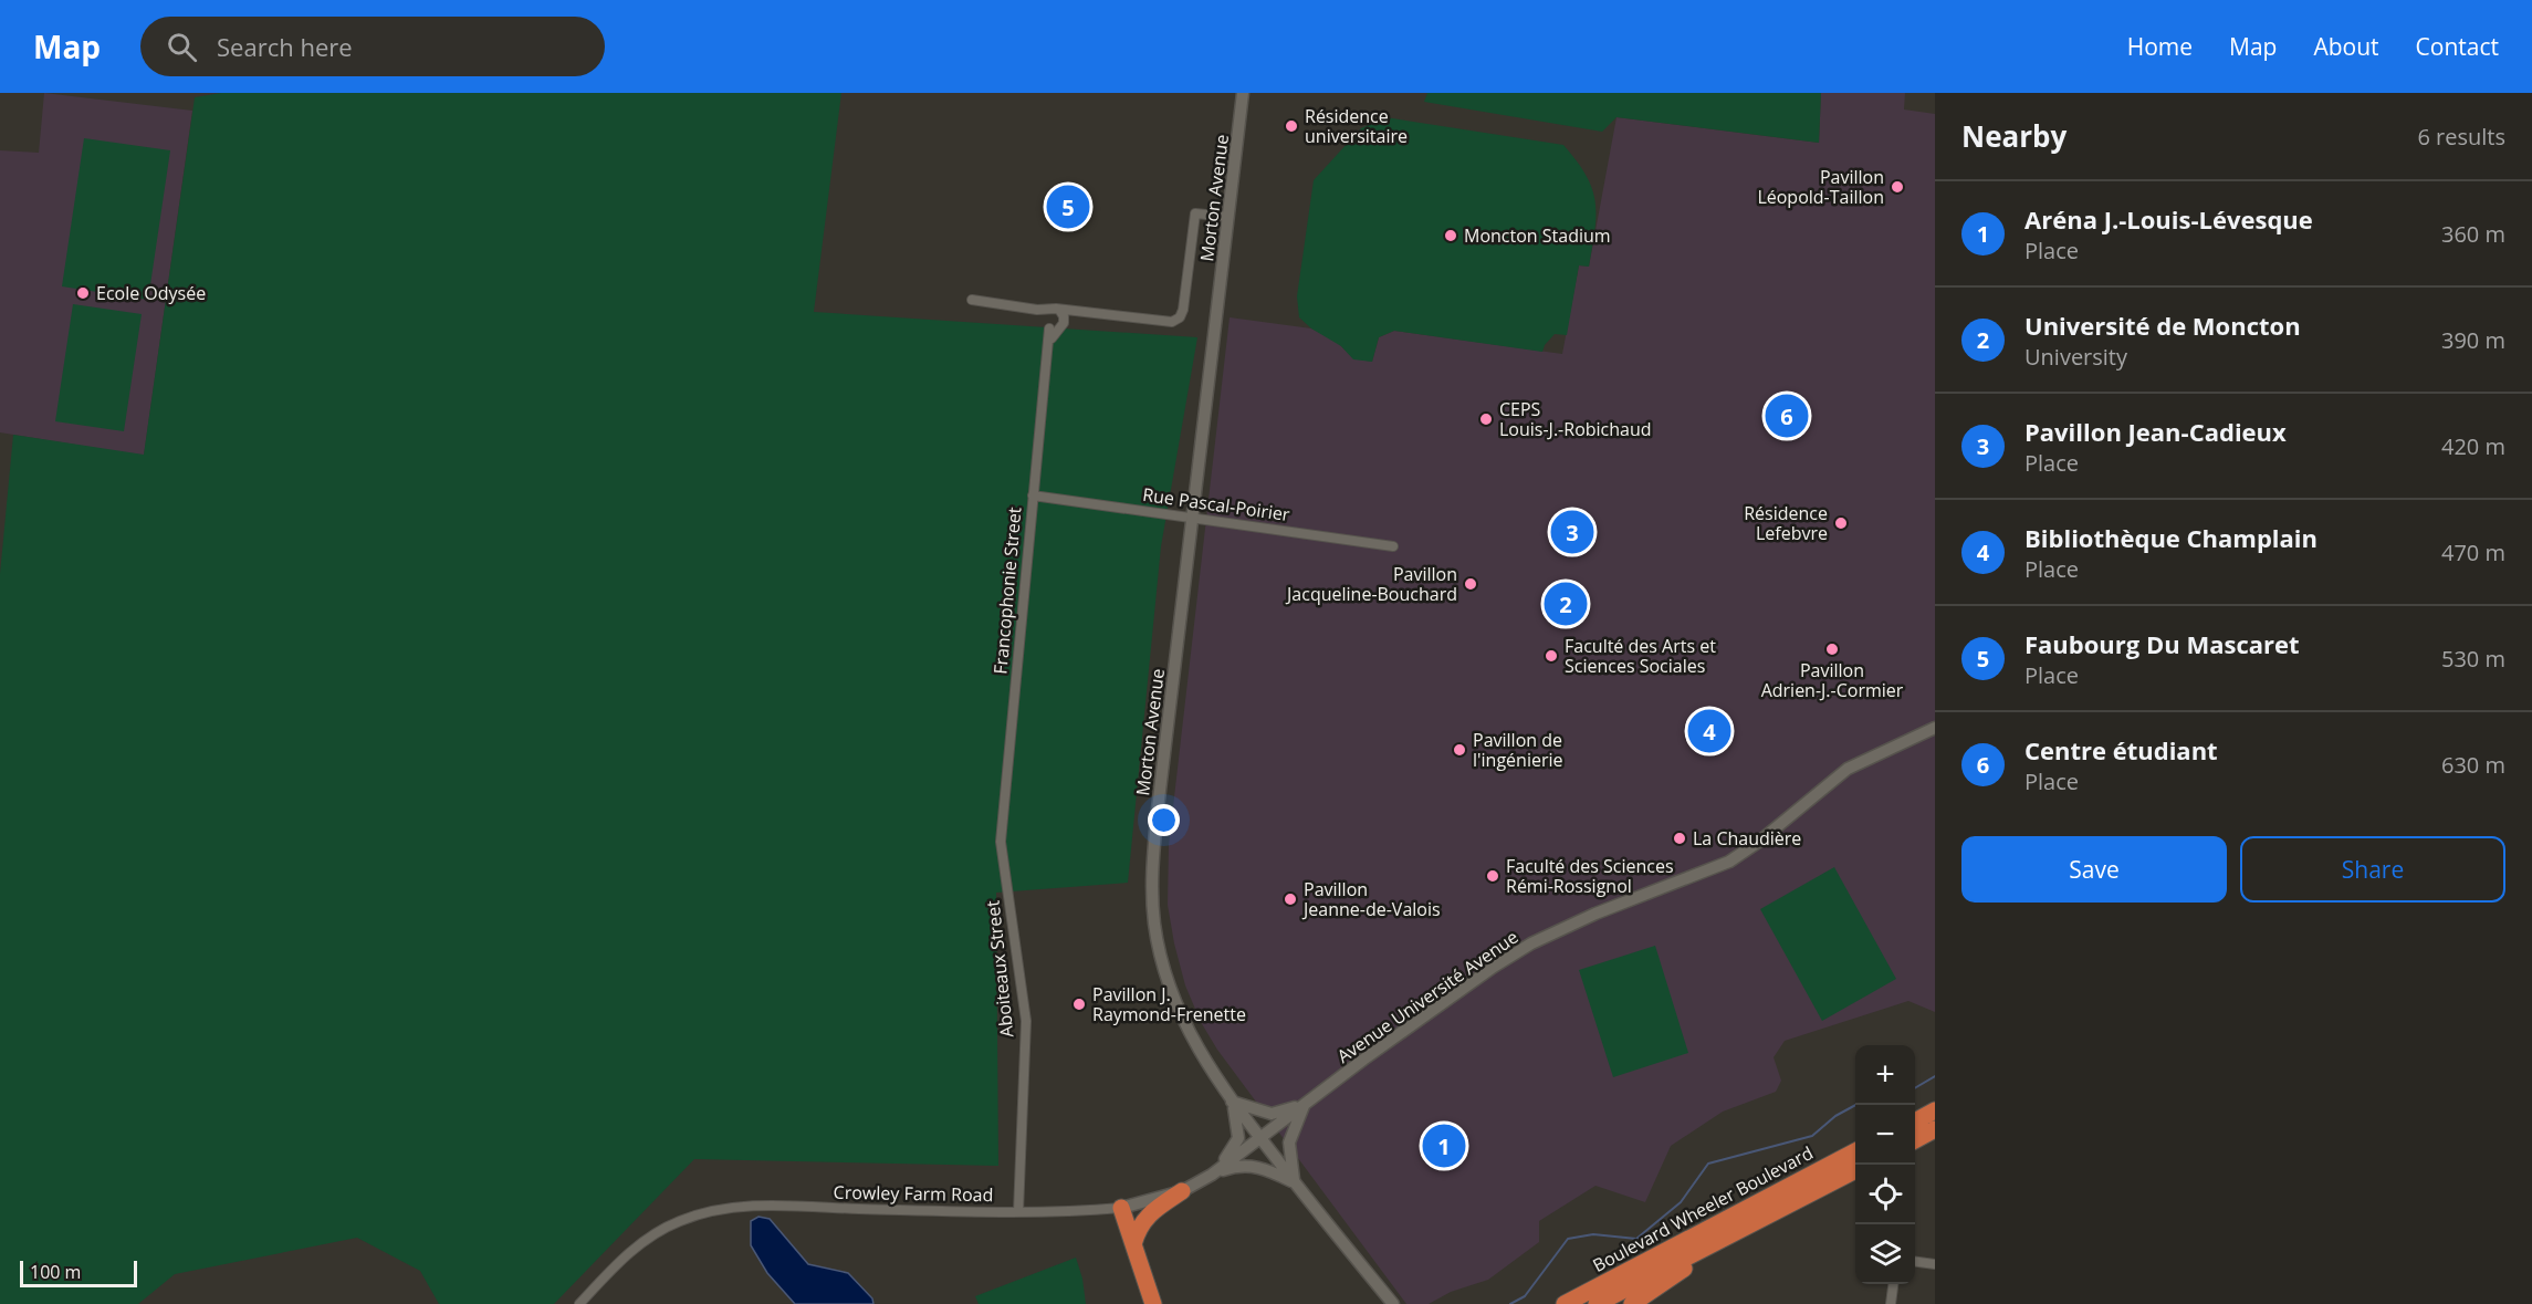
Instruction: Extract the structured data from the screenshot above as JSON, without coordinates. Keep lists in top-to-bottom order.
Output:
{
  "streets": {
    "highway": ["Boulevard Wheeler Boulevard"],
    "street": [
      "Morton Avenue",
      "Rue Pascal-Poirier",
      "Francophonie Street",
      "Aboiteaux Street",
      "Avenue Université Avenue",
      "Crowley Farm Road"
    ]
  },
  "crossings": [
    ["Morton Avenue", "Rue Pascal-Poirier"],
    ["Morton Avenue", "Avenue Université Avenue"],
    ["Morton Avenue", "Crowley Farm Road"],
    ["Rue Pascal-Poirier", "Francophonie Street"],
    ["Francophonie Street", "Aboiteaux Street"],
    ["Aboiteaux Street", "Crowley Farm Road"],
    ["Avenue Université Avenue", "Crowley Farm Road"]
  ],
  "places": [
    "Résidence universitaire",
    "Pavillon Léopold-Taillon",
    "Moncton Stadium",
    "Ecole Odysée",
    "CEPS Louis-J.-Robichaud",
    "Résidence Lefebvre",
    "Pavillon Jacqueline-Bouchard",
    "Pavillon Adrien-J.-Cormier",
    "Faculté des Arts et Sciences Sociales",
    "Pavillon de l'ingénierie",
    "La Chaudière",
    "Faculté des Sciences Rémi-Rossignol",
    "Pavillon Jeanne-de-Valois",
    "Pavillon J. Raymond-Frenette"
  ],
  "scale_bar": "100 m",
  "page": {
    "header": "Map",
    "search": "Search here",
    "nav": [
      "Home",
      "Map",
      "About",
      "Contact"
    ],
    "heading": ["Nearby", "6 results"],
    "list": [
      {
        "mark": "1",
        "name": "Aréna J.-Louis-Lévesque",
        "note": "Place",
        "value": "360 m"
      },
      {
        "mark": "2",
        "name": "Université de Moncton",
        "note": "University",
        "value": "390 m"
      },
      {
        "mark": "3",
        "name": "Pavillon Jean-Cadieux",
        "note": "Place",
        "value": "420 m"
      },
      {
        "mark": "4",
        "name": "Bibliothèque Champlain",
        "note": "Place",
        "value": "470 m"
      },
      {
        "mark": "5",
        "name": "Faubourg Du Mascaret",
        "note": "Place",
        "value": "530 m"
      },
      {
        "mark": "6",
        "name": "Centre étudiant",
        "note": "Place",
        "value": "630 m"
      }
    ],
    "pins": [
      "5",
      "6",
      "3",
      "2",
      "4",
      "1"
    ],
    "buttons": ["Save", "Share"],
    "map_buttons": ["+", "−"],
    "scale": "100 m"
  }
}
